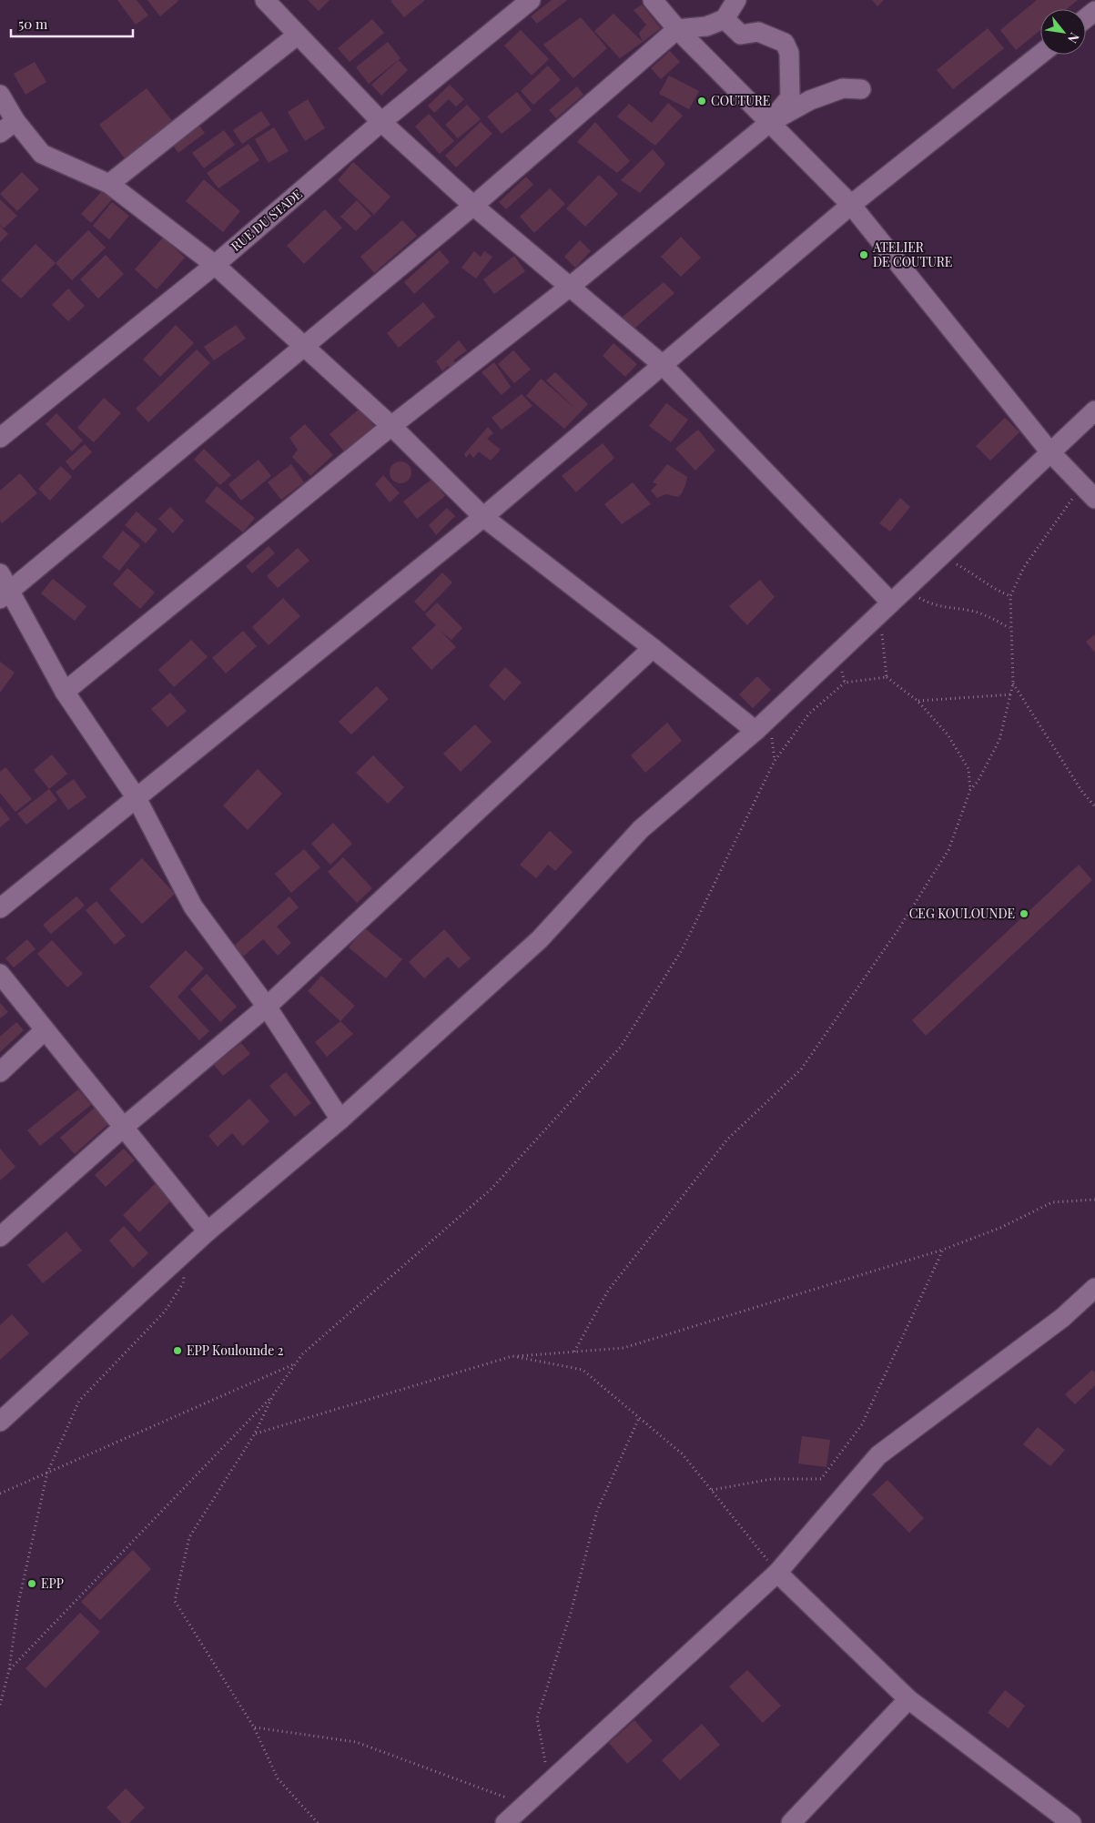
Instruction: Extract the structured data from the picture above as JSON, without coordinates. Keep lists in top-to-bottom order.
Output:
{
  "streets": {
    "street": ["RUE DU STADE"]
  },
  "places": [
    "COUTURE",
    "ATELIER DE COUTURE",
    "CEG KOULOUNDE",
    "EPP Koulounde 2",
    "EPP"
  ],
  "scale_bar": "50 m",
  "north": "bottom right"
}
